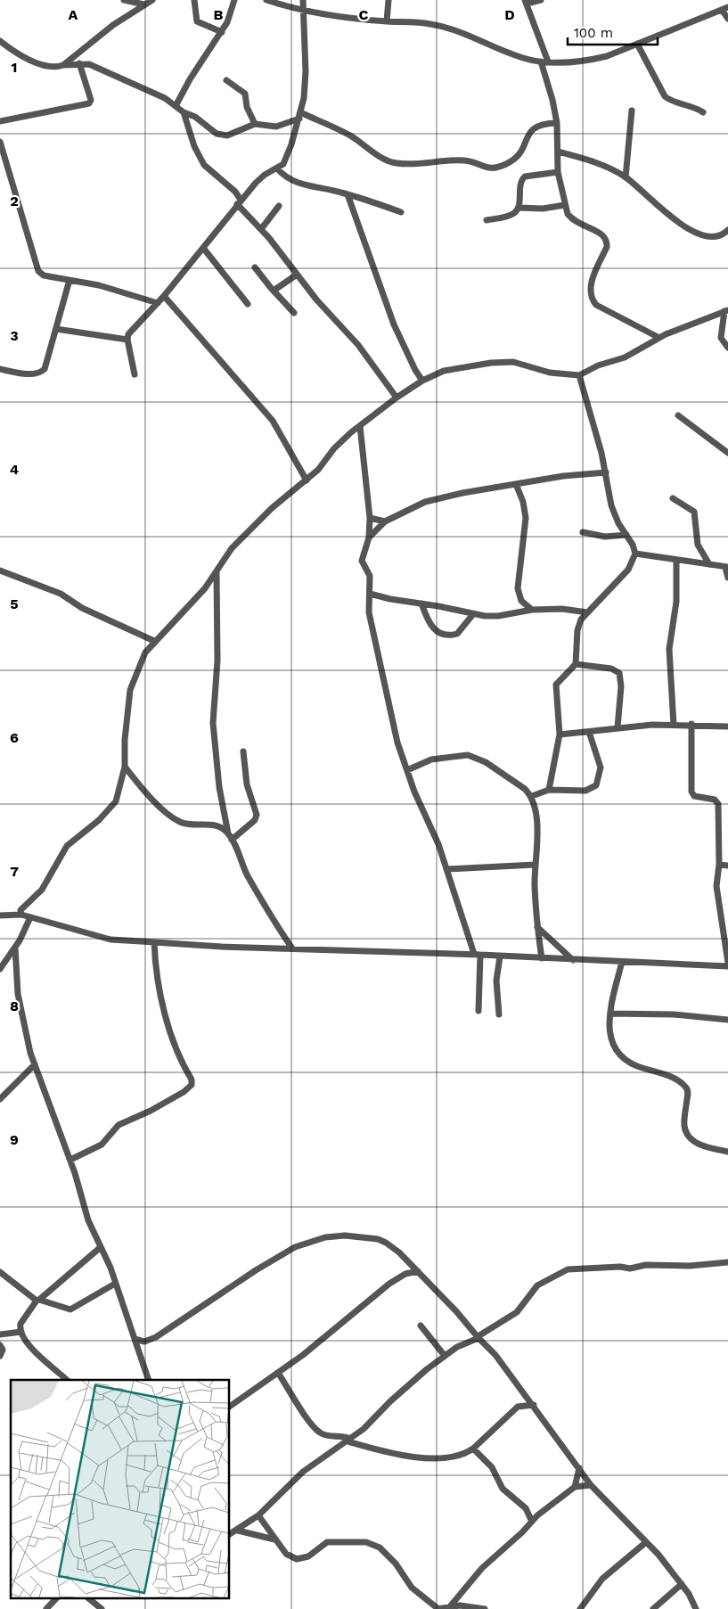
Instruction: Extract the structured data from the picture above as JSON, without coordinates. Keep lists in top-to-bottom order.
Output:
{
  "scale_bar": "100 m",
  "grid": {
    "columns": [
      "A",
      "B",
      "C",
      "D"
    ],
    "rows": [
      "1",
      "2",
      "3",
      "4",
      "5",
      "6",
      "7",
      "8",
      "9"
    ]
  }
}
